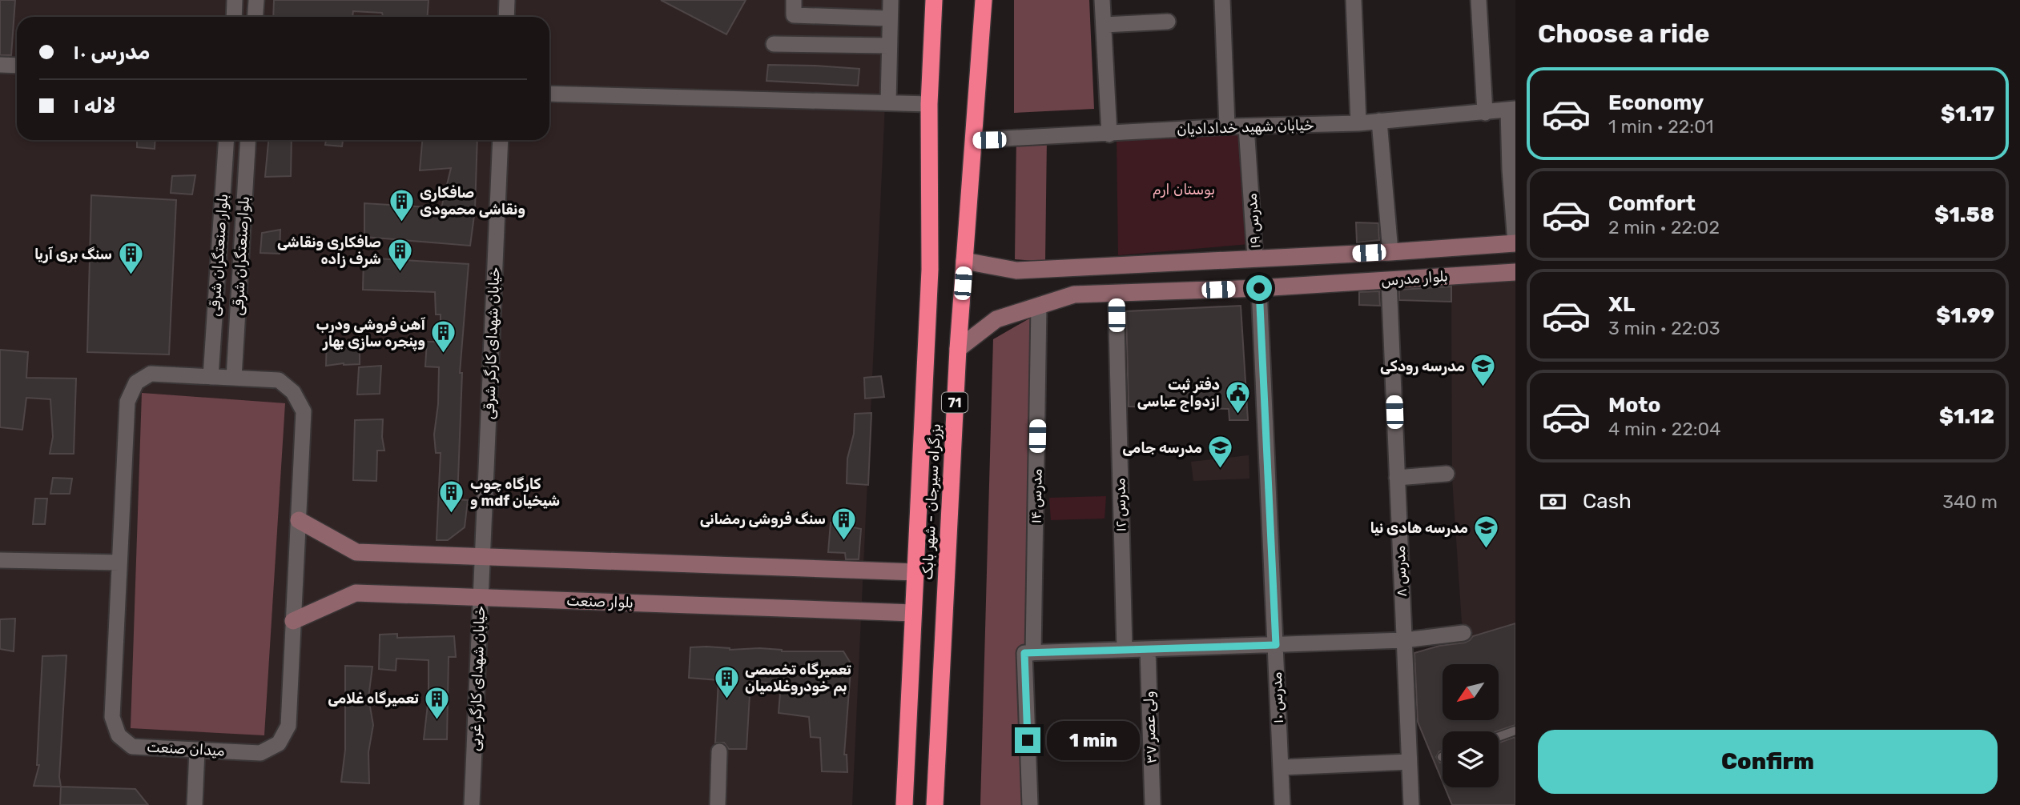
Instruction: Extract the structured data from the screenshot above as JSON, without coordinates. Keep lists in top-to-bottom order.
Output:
{
  "streets": {
    "highway": ["71", "بزرگراه سیرجان - شهر بابک"],
    "street": [
      "خیابان شهید خدادادیان",
      "مدرس ۱۹",
      "بلوار صنعتگران شرقی",
      "بلوارصنعتگران شرقی",
      "بلوار مدرس",
      "خیابان شهدای کارگر شرقی",
      "مدرس ۱۴",
      "مدرس ۱۲",
      "مدرس ۸",
      "بلوار صنعت",
      "خیابان شهدای کارگر غربی",
      "مدرس ۱۰",
      "ولی عصر ۳۷",
      "میدان صنعت"
    ]
  },
  "crossings": [
    ["خیابان شهید خدادادیان", "مدرس ۱۹"],
    ["خیابان شهید خدادادیان", "بزرگراه سیرجان - شهر بابک"],
    ["مدرس ۱۹", "بلوار مدرس"],
    ["بلوار صنعتگران شرقی", "میدان صنعت"],
    ["بلوارصنعتگران شرقی", "میدان صنعت"],
    ["بلوار مدرس", "مدرس ۱۴"],
    ["بلوار مدرس", "بزرگراه سیرجان - شهر بابک"],
    ["بلوار مدرس", "مدرس ۱۲"],
    ["بلوار مدرس", "مدرس ۸"],
    ["بلوار مدرس", "مدرس ۱۰"],
    ["خیابان شهدای کارگر شرقی", "خیابان شهدای کارگر غربی"],
    ["بزرگراه سیرجان - شهر بابک", "بلوار صنعت"],
    ["بلوار صنعت", "خیابان شهدای کارگر غربی"],
    ["بلوار صنعت", "میدان صنعت"]
  ],
  "parks": ["بوستان ارم"],
  "places": {
    "building": [
      "صافکاری ونقاشی محمودی",
      "صافکاری ونقاشی شرف زاده",
      "سنگ بری آریا",
      "آهن فروشی ودرب وپنجره سازی بهار",
      "کارگاه چوب و mdf شیخیان",
      "سنگ فروشی رمضانی",
      "تعمیرگاه تخصصی بم خودروغلامیان",
      "تعمیرگاه غلامی"
    ],
    "school or university": ["مدرسه رودکی", "مدرسه جامی", "مدرسه هادی نیا"],
    "public building": ["دفتر ثبت ازدواج عباسی"]
  },
  "north": "bottom left",
  "page": {
    "heading": "Choose a ride",
    "banner": ["مدرس ۱۰", "لاله ۱"],
    "list": [
      {
        "name": "Economy",
        "note": "1 min · 22:01",
        "value": "$1.17"
      },
      {
        "name": "Comfort",
        "note": "2 min · 22:02",
        "value": "$1.58"
      },
      {
        "name": "XL",
        "note": "3 min · 22:03",
        "value": "$1.99"
      },
      {
        "name": "Moto",
        "note": "4 min · 22:04",
        "value": "$1.12"
      }
    ],
    "pay": ["Cash", "340 m"],
    "buttons": "Confirm",
    "bubble": "1 min"
  }
}
